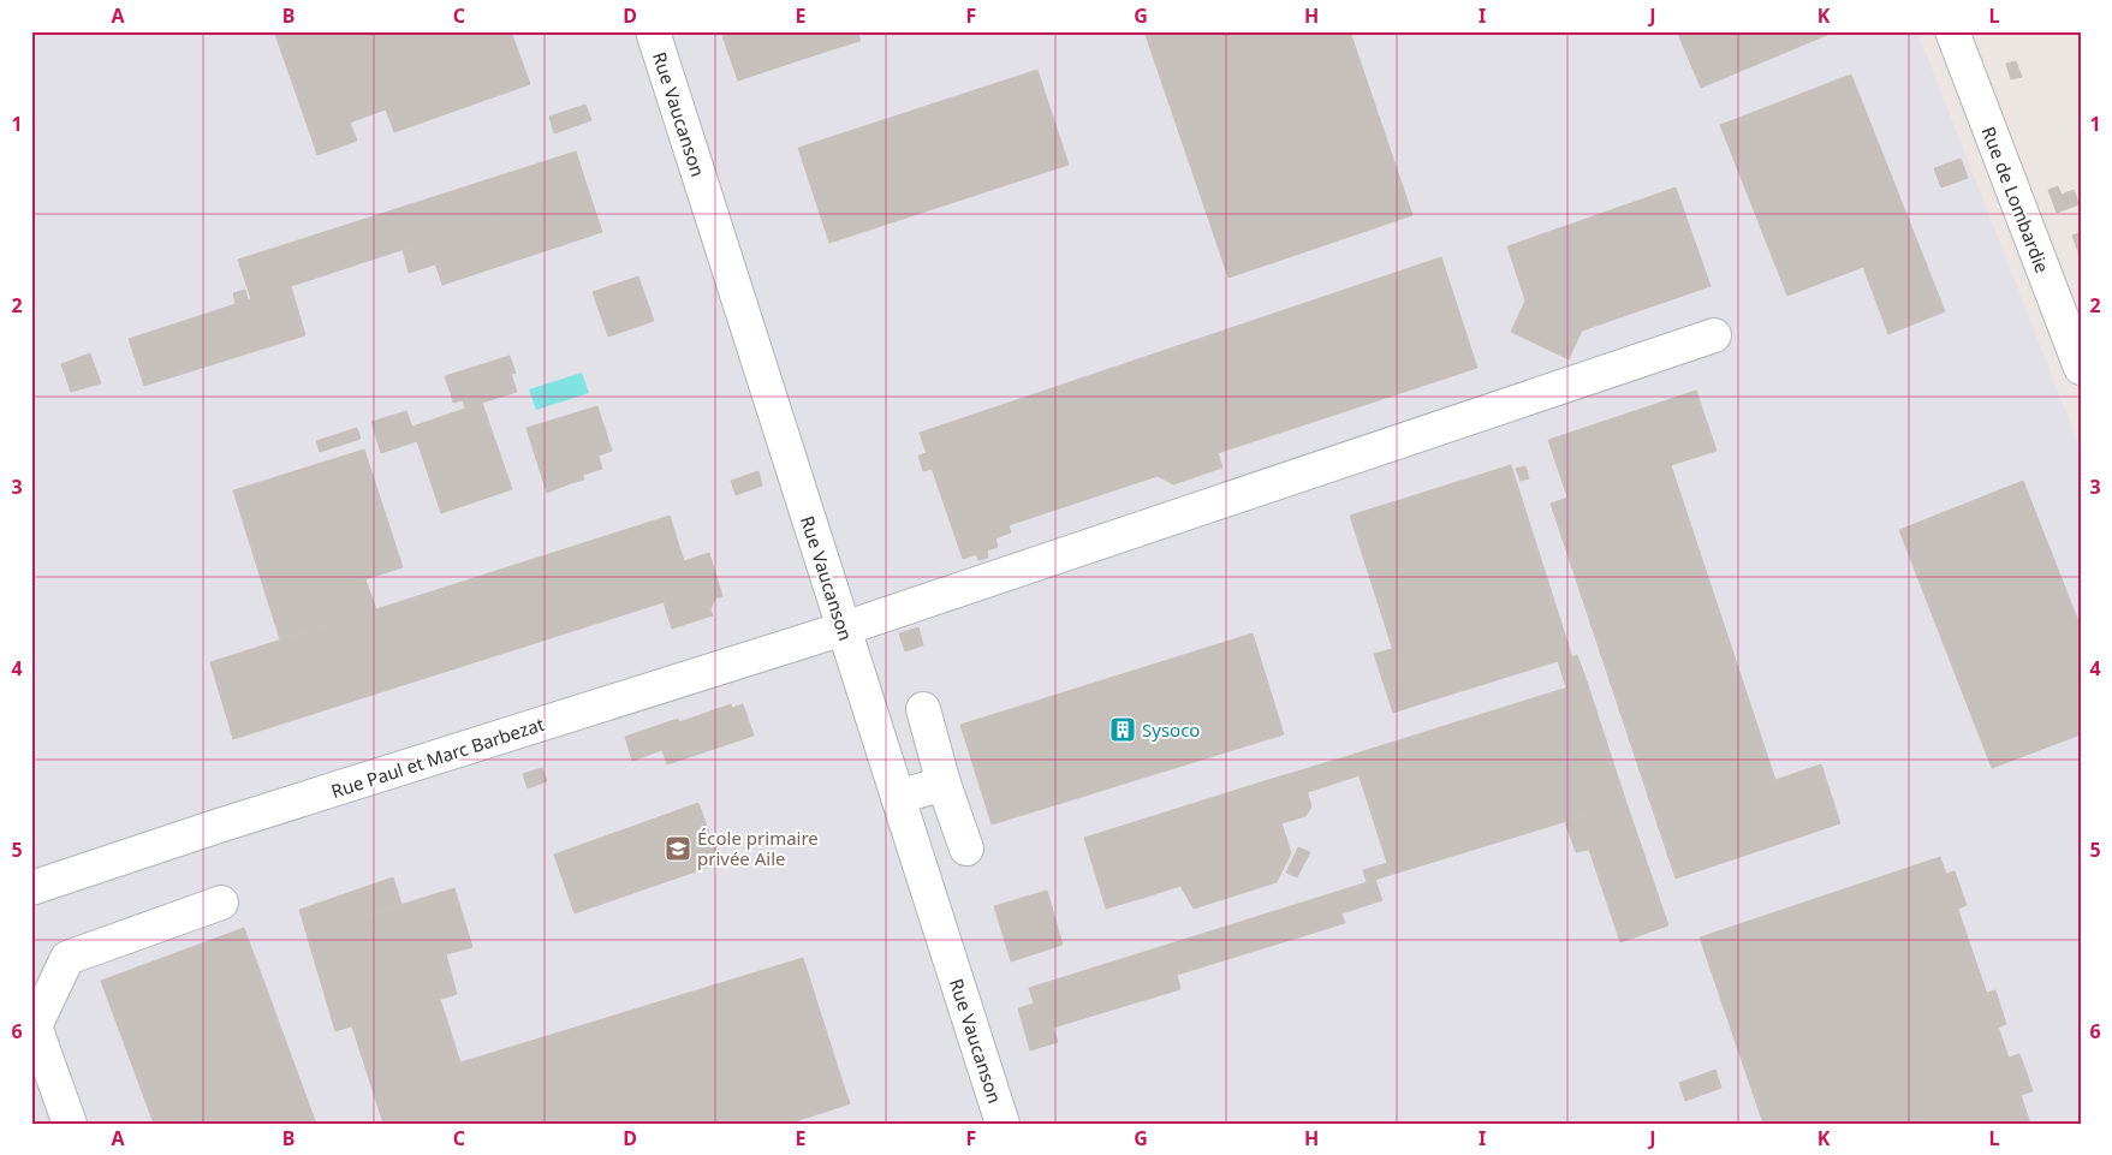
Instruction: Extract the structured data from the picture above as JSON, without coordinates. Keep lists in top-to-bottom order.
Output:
{
  "streets": {
    "street": ["Rue Vaucanson", "Rue de Lombardie", "Rue Paul et Marc Barbezat"]
  },
  "crossings": [
    ["Rue Vaucanson", "Rue Paul et Marc Barbezat"]
  ],
  "places": {
    "building": ["Sysoco"],
    "school or university": ["École primaire privée Aile"]
  },
  "grid": {
    "columns": [
      "A",
      "B",
      "C",
      "D",
      "E",
      "F",
      "G",
      "H",
      "I",
      "J",
      "K",
      "L"
    ],
    "rows": [
      "1",
      "2",
      "3",
      "4",
      "5",
      "6"
    ]
  }
}
